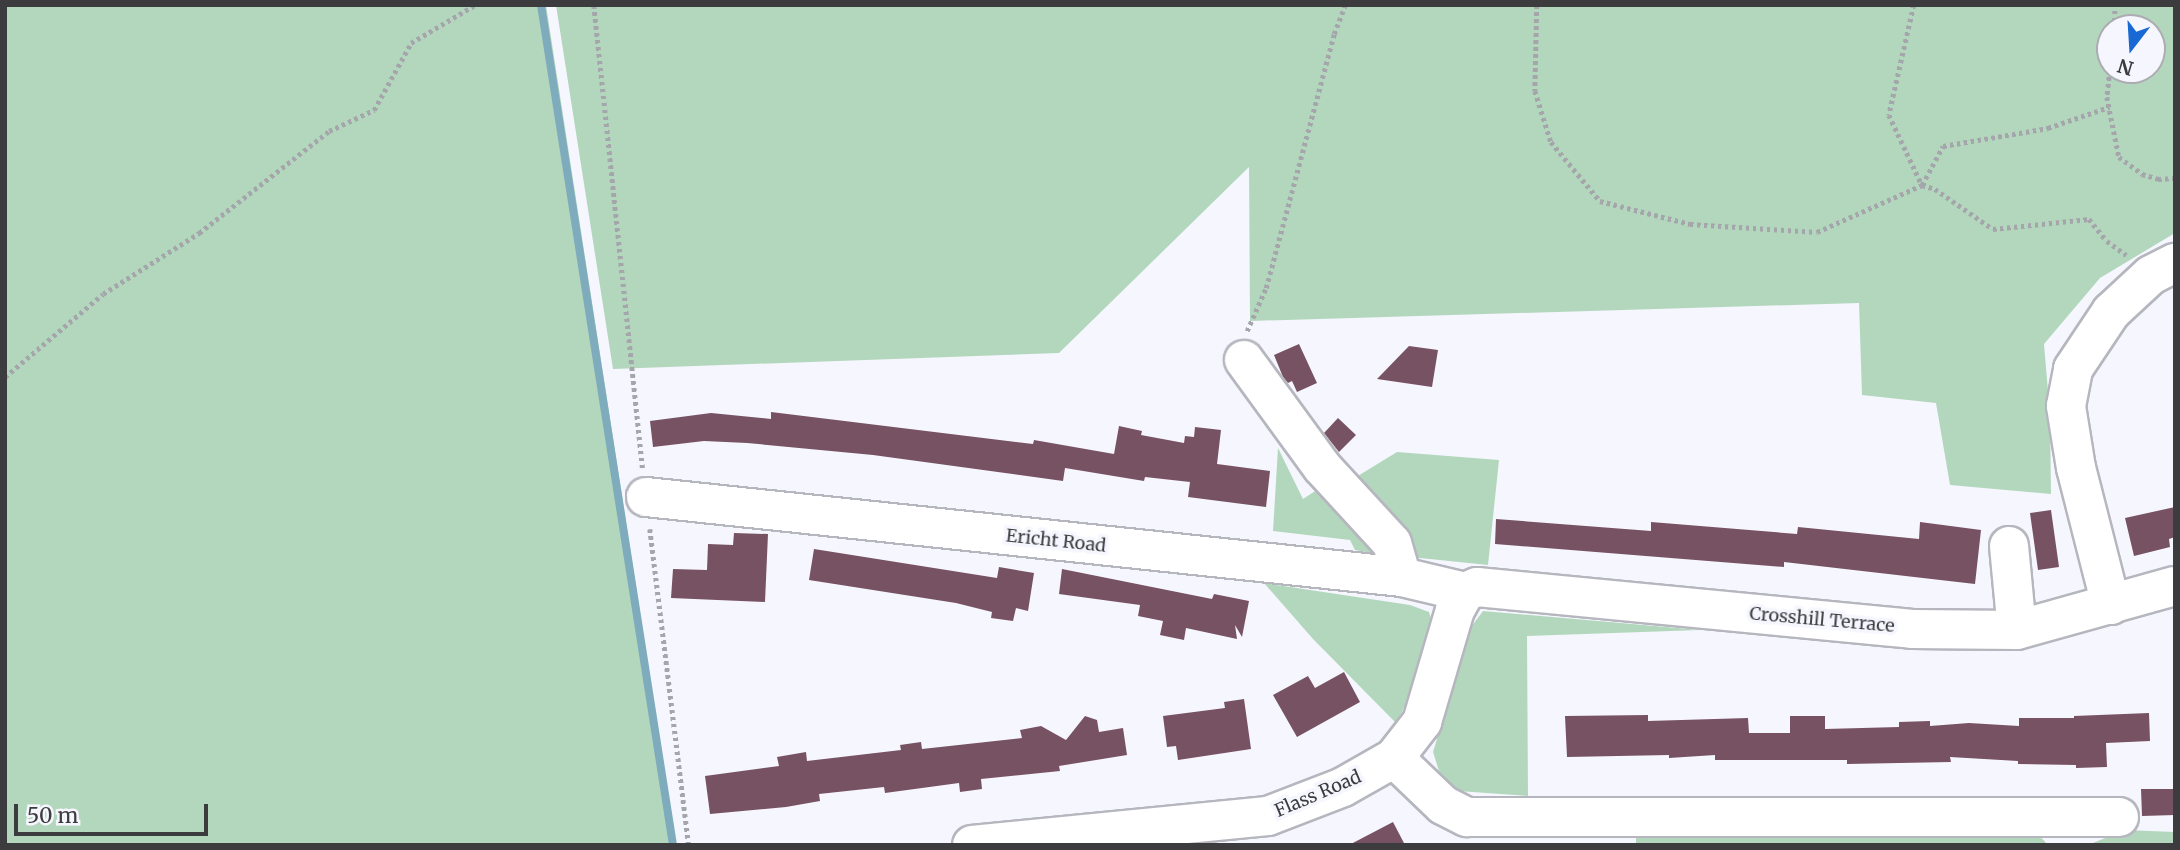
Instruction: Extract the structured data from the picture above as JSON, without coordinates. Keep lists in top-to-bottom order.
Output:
{
  "streets": {
    "street": ["Ericht Road", "Crosshill Terrace", "Flass Road"]
  },
  "crossings": [
    ["Ericht Road", "Crosshill Terrace"],
    ["Ericht Road", "Flass Road"],
    ["Crosshill Terrace", "Flass Road"]
  ],
  "scale_bar": "50 m",
  "north": "bottom"
}
